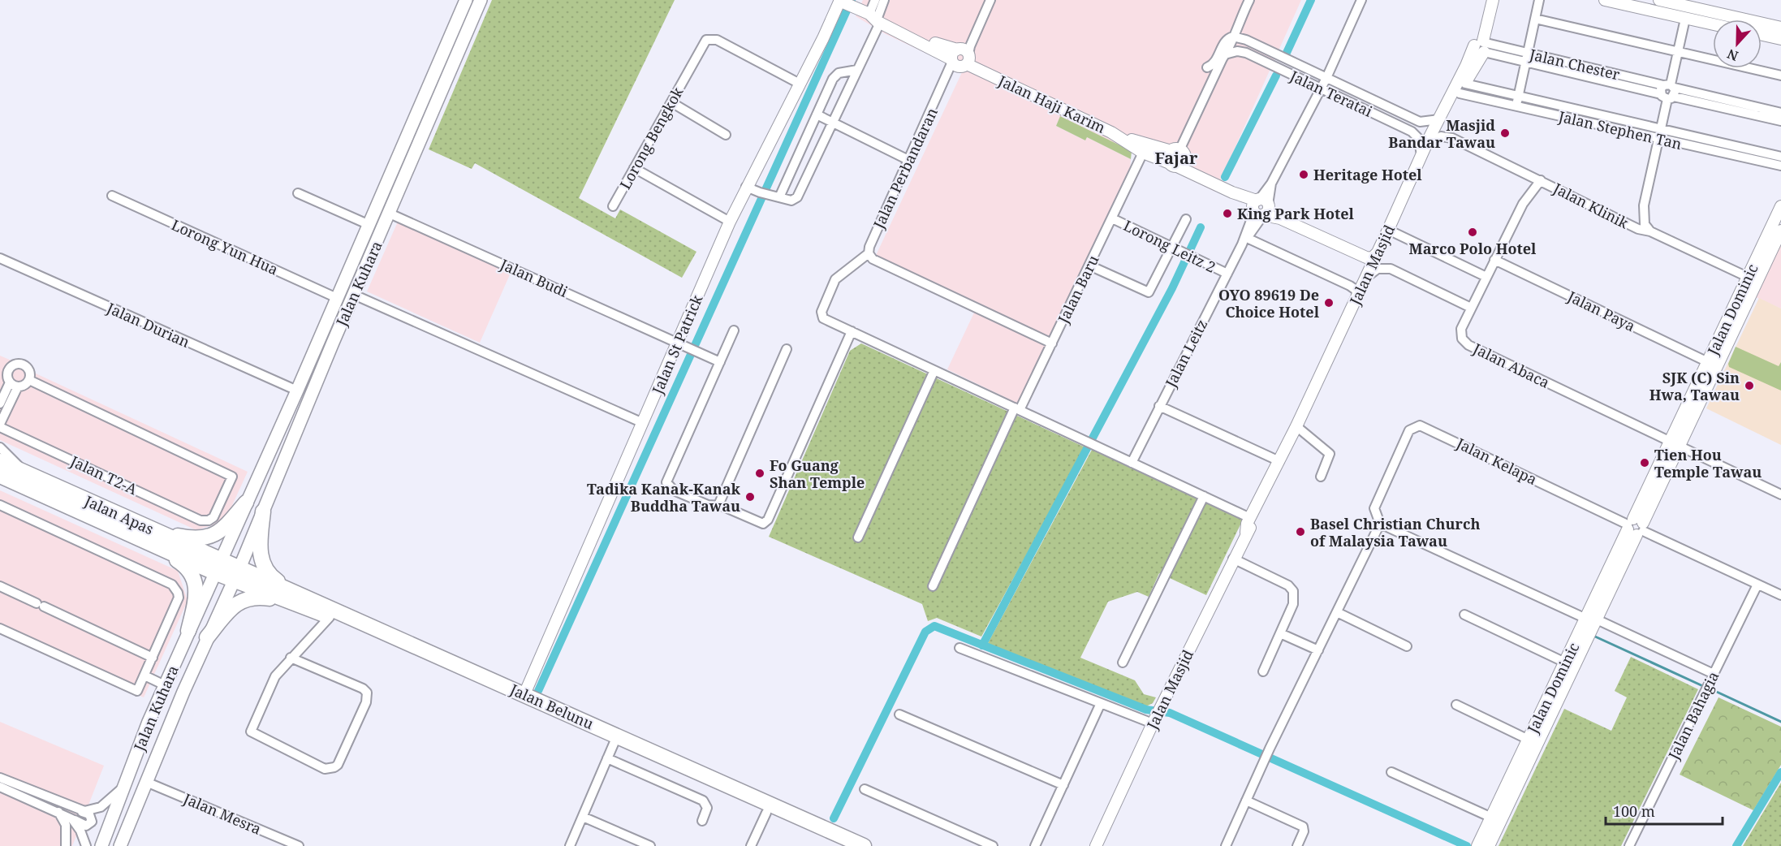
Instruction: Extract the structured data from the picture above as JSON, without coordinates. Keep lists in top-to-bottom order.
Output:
{
  "streets": {
    "highway": ["Jalan Apas", "Jalan Belunu"],
    "main road": ["Jalan Kuhara"],
    "street": [
      "Jalan Chester",
      "Jalan Teratai",
      "Jalan Haji Karim",
      "Jalan Stephen Tan",
      "Lorong Bengkok",
      "Jalan Perbandaran",
      "Jalan Klinik",
      "Lorong Leitz 2",
      "Lorong Yun Hua",
      "Jalan Masjid",
      "Jalan Budi",
      "Jalan Baru",
      "Jalan Dominic",
      "Jalan Paya",
      "Jalan Durian",
      "Jalan St Patrick",
      "Jalan Leitz",
      "Jalan Abaca",
      "Jalan Kelapa",
      "Jalan T2-A",
      "Jalan Bahagia",
      "Jalan Mesra"
    ]
  },
  "crossings": [
    ["Jalan Chester", "Jalan Masjid"],
    ["Jalan Teratai", "Jalan Masjid"],
    ["Jalan Teratai", "Jalan Leitz"],
    ["Jalan Haji Karim", "Jalan Perbandaran"],
    ["Lorong Bengkok", "Jalan St Patrick"],
    ["Jalan Klinik", "Jalan Dominic"],
    ["Lorong Leitz 2", "Jalan Baru"],
    ["Lorong Leitz 2", "Jalan Leitz"],
    ["Lorong Yun Hua", "Jalan Kuhara"],
    ["Jalan Budi", "Jalan Kuhara"],
    ["Jalan Budi", "Jalan St Patrick"],
    ["Jalan Kuhara", "Jalan Durian"],
    ["Jalan Kuhara", "Jalan Apas"],
    ["Jalan Kuhara", "Jalan Belunu"],
    ["Jalan Kuhara", "Jalan Mesra"],
    ["Jalan Dominic", "Jalan Paya"],
    ["Jalan Dominic", "Jalan Abaca"],
    ["Jalan Dominic", "Jalan Kelapa"],
    ["Jalan Paya", "Jalan Abaca"],
    ["Jalan St Patrick", "Jalan Belunu"],
    ["Jalan Kelapa", "Jalan Bahagia"],
    ["Jalan Apas", "Jalan Belunu"]
  ],
  "districts": ["Fajar"],
  "places": [
    "Masjid Bandar Tawau",
    "Heritage Hotel",
    "King Park Hotel",
    "Marco Polo Hotel",
    "OYO 89619 De Choice Hotel",
    "SJK (C) Sin Hwa, Tawau",
    "Tien Hou Temple Tawau",
    "Fo Guang Shan Temple",
    "Tadika Kanak-Kanak Buddha Tawau",
    "Basel Christian Church of Malaysia Tawau"
  ],
  "scale_bar": "100 m",
  "north": "bottom"
}
